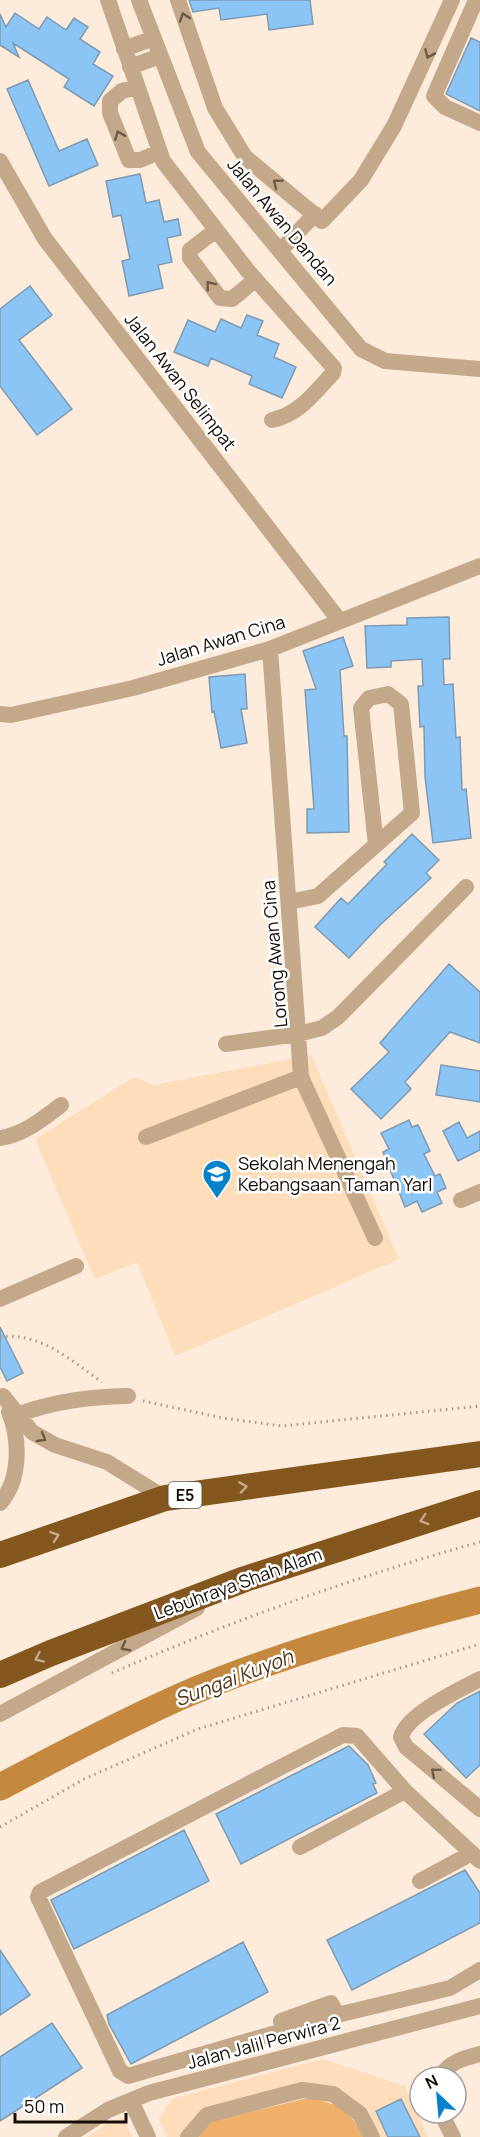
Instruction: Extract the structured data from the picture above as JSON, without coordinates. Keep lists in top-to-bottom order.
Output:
{
  "streets": {
    "highway": ["E5", "Lebuhraya Shah Alam"],
    "street": [
      "Jalan Awan Dandan",
      "Jalan Awan Selimpat",
      "Jalan Awan Cina",
      "Lorong Awan Cina",
      "Jalan Jalil Perwira 2"
    ]
  },
  "crossings": [
    ["Jalan Awan Selimpat", "Jalan Awan Cina"],
    ["Jalan Awan Cina", "Lorong Awan Cina"]
  ],
  "water": ["Sungai Kuyoh"],
  "places": {
    "school or university": ["Sekolah Menengah Kebangsaan Taman Yarl"]
  },
  "scale_bar": "50 m",
  "north": "top left"
}
